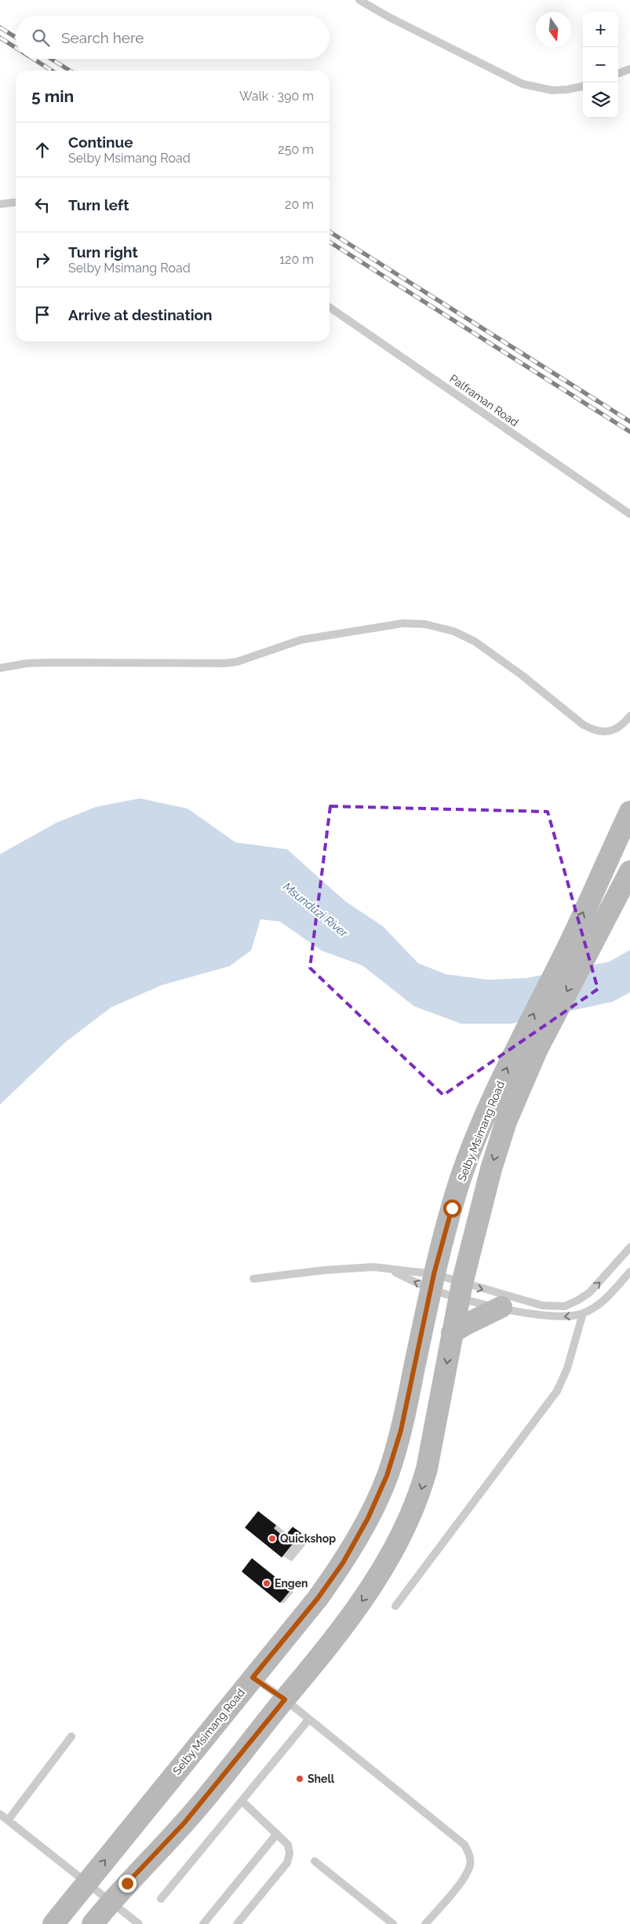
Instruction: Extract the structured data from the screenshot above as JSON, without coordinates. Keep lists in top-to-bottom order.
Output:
{
  "streets": {
    "main road": ["Selby Msimang Road"],
    "lane": ["Palframan Road"]
  },
  "water": ["Msunduzi River"],
  "places": ["Quickshop", "Engen", "Shell"],
  "north": "bottom",
  "page": {
    "map_buttons": ["+", "−"],
    "search": "Search here",
    "heading": ["5 min", "Walk · 390 m"],
    "list": [
      ["Continue", "Selby Msimang Road", "250 m"],
      ["Turn left", "20 m"],
      ["Turn right", "Selby Msimang Road", "120 m"],
      "Arrive at destination"
    ]
  }
}
